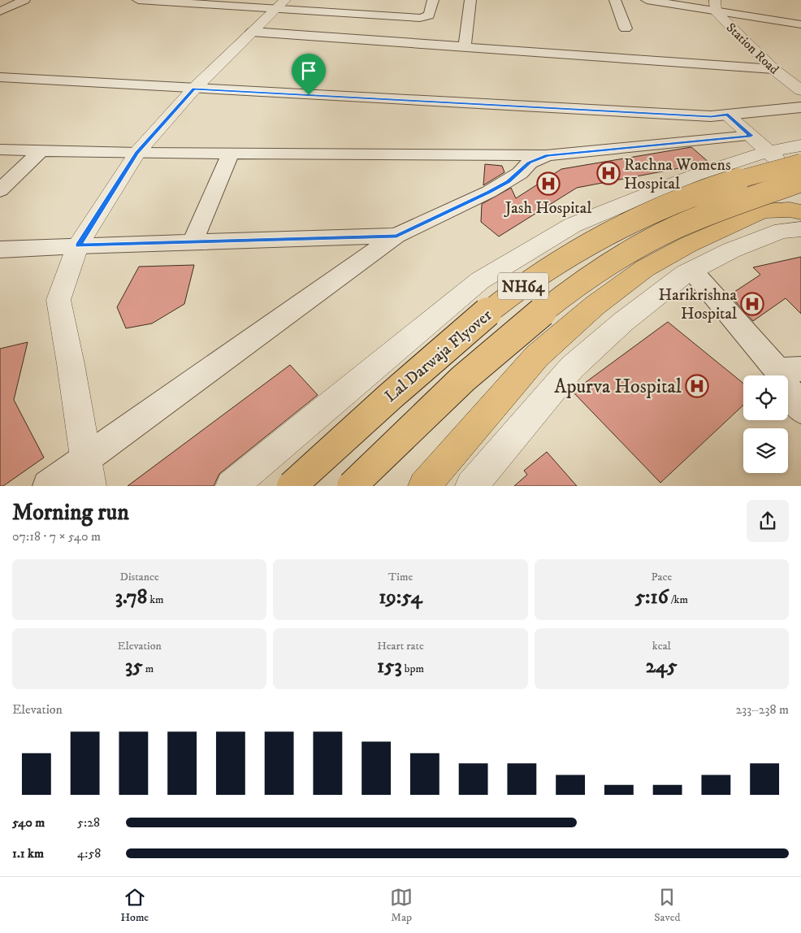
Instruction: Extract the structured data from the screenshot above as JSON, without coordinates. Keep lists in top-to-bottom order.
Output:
{
  "streets": {
    "highway": ["NH64", "Lal Darwaja Flyover"],
    "street": ["Station Road"]
  },
  "places": {
    "hospital": [
      "Rachna Womens Hospital",
      "Jash Hospital",
      "Harikrishna Hospital",
      "Apurva Hospital"
    ]
  },
  "page": {
    "heading": ["Morning run", "07:18 · 7 × 540 m"],
    "stats": [
      ["Distance", "3.78 km"],
      ["Time", "19:54"],
      ["Pace", "5:16 /km"],
      ["Elevation", "35 m"],
      ["Heart rate", "153 bpm"],
      ["kcal", "245"]
    ],
    "chart": ["Elevation", "233–238 m"],
    "list": [
      {
        "name": "540 m",
        "note": "5:28"
      },
      {
        "name": "1.1 km",
        "note": "4:58"
      }
    ],
    "tabs": ["Home", "Map", "Saved"]
  }
}
